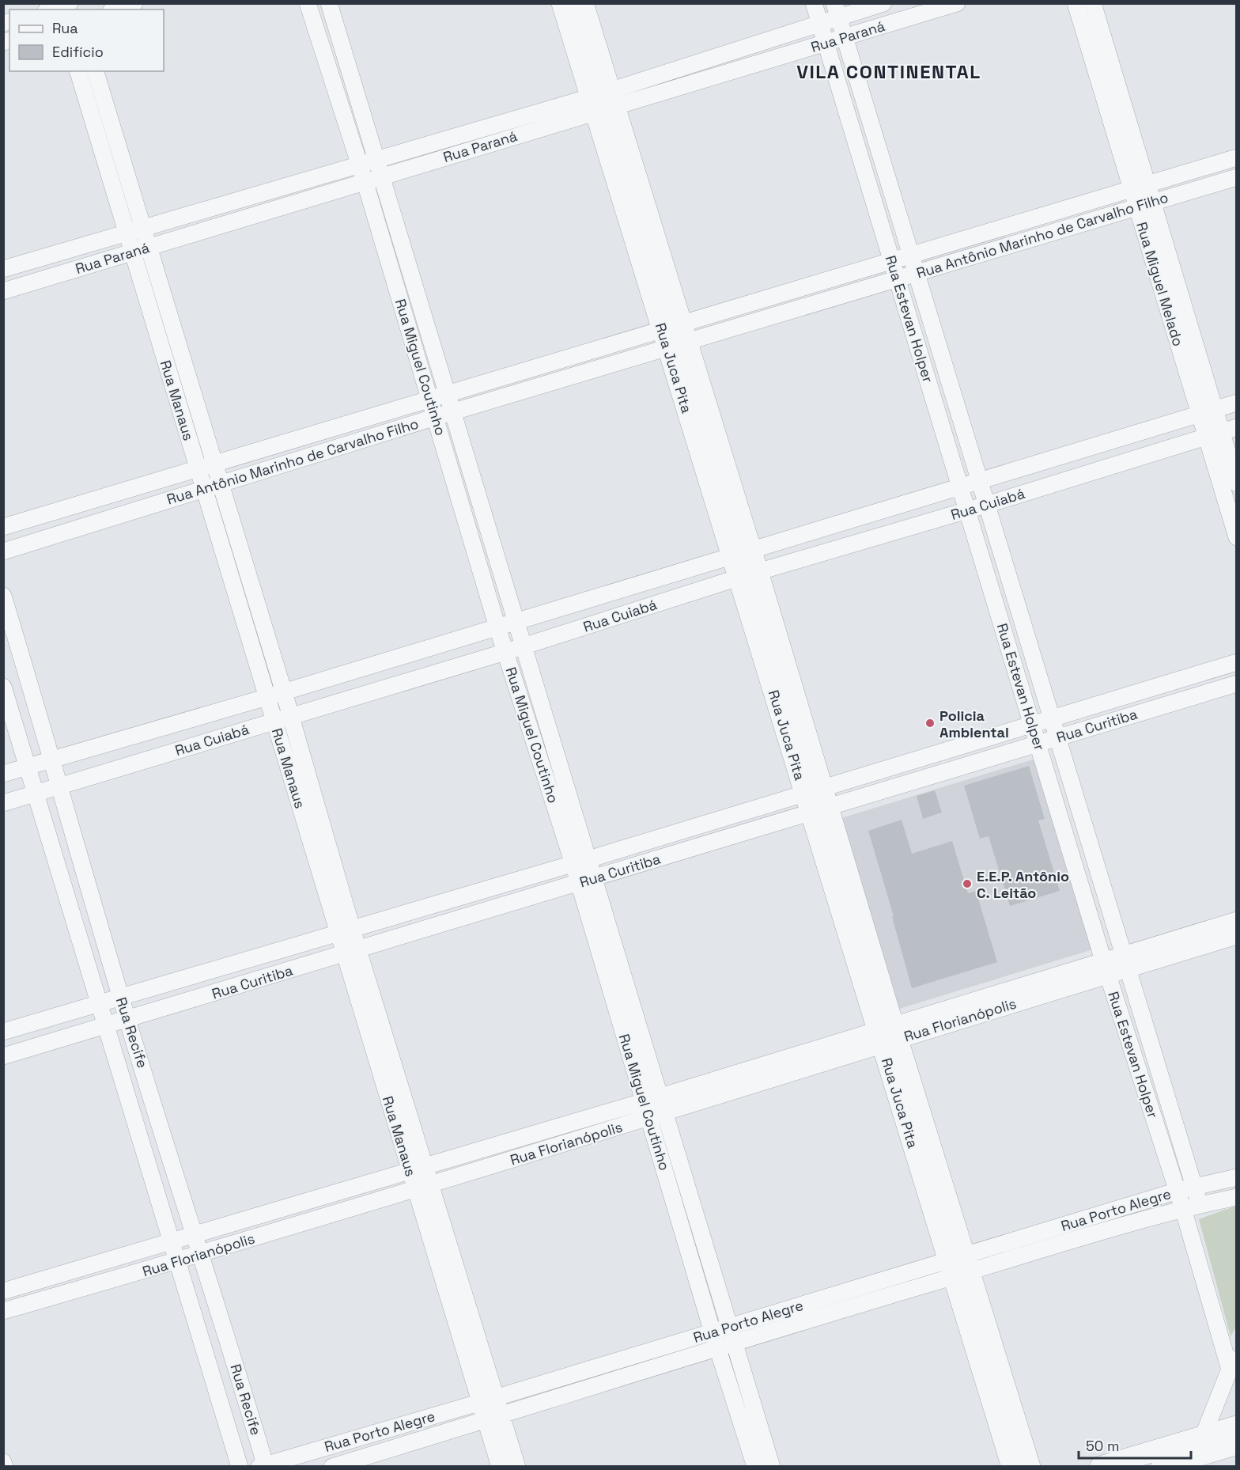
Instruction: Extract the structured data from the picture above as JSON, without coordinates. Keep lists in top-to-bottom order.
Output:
{
  "streets": {
    "street": [
      "Rua Paraná",
      "Rua Antônio Marinho de Carvalho Filho",
      "Rua Miguel Melado",
      "Rua Estevan Holper",
      "Rua Miguel Coutinho",
      "Rua Juca Pita",
      "Rua Manaus",
      "Rua Cuiabá",
      "Rua Curitiba",
      "Rua Florianópolis",
      "Rua Recife",
      "Rua Porto Alegre"
    ]
  },
  "crossings": [
    ["Rua Paraná", "Rua Estevan Holper"],
    ["Rua Paraná", "Rua Miguel Coutinho"],
    ["Rua Paraná", "Rua Juca Pita"],
    ["Rua Paraná", "Rua Manaus"],
    ["Rua Antônio Marinho de Carvalho Filho", "Rua Miguel Melado"],
    ["Rua Antônio Marinho de Carvalho Filho", "Rua Estevan Holper"],
    ["Rua Antônio Marinho de Carvalho Filho", "Rua Miguel Coutinho"],
    ["Rua Antônio Marinho de Carvalho Filho", "Rua Juca Pita"],
    ["Rua Antônio Marinho de Carvalho Filho", "Rua Manaus"],
    ["Rua Miguel Melado", "Rua Cuiabá"],
    ["Rua Estevan Holper", "Rua Cuiabá"],
    ["Rua Estevan Holper", "Rua Curitiba"],
    ["Rua Estevan Holper", "Rua Florianópolis"],
    ["Rua Estevan Holper", "Rua Porto Alegre"],
    ["Rua Miguel Coutinho", "Rua Cuiabá"],
    ["Rua Miguel Coutinho", "Rua Curitiba"],
    ["Rua Miguel Coutinho", "Rua Florianópolis"],
    ["Rua Miguel Coutinho", "Rua Porto Alegre"],
    ["Rua Juca Pita", "Rua Cuiabá"],
    ["Rua Juca Pita", "Rua Curitiba"],
    ["Rua Juca Pita", "Rua Florianópolis"],
    ["Rua Juca Pita", "Rua Porto Alegre"],
    ["Rua Manaus", "Rua Cuiabá"],
    ["Rua Manaus", "Rua Curitiba"],
    ["Rua Manaus", "Rua Florianópolis"],
    ["Rua Manaus", "Rua Porto Alegre"],
    ["Rua Cuiabá", "Rua Recife"],
    ["Rua Curitiba", "Rua Recife"],
    ["Rua Florianópolis", "Rua Recife"],
    ["Rua Recife", "Rua Porto Alegre"]
  ],
  "districts": ["VILA CONTINENTAL"],
  "places": ["Policia Ambiental", "E.E.P. Antônio C. Leitão"],
  "legend": ["Rua", "Edifício"],
  "scale_bar": "50 m"
}
